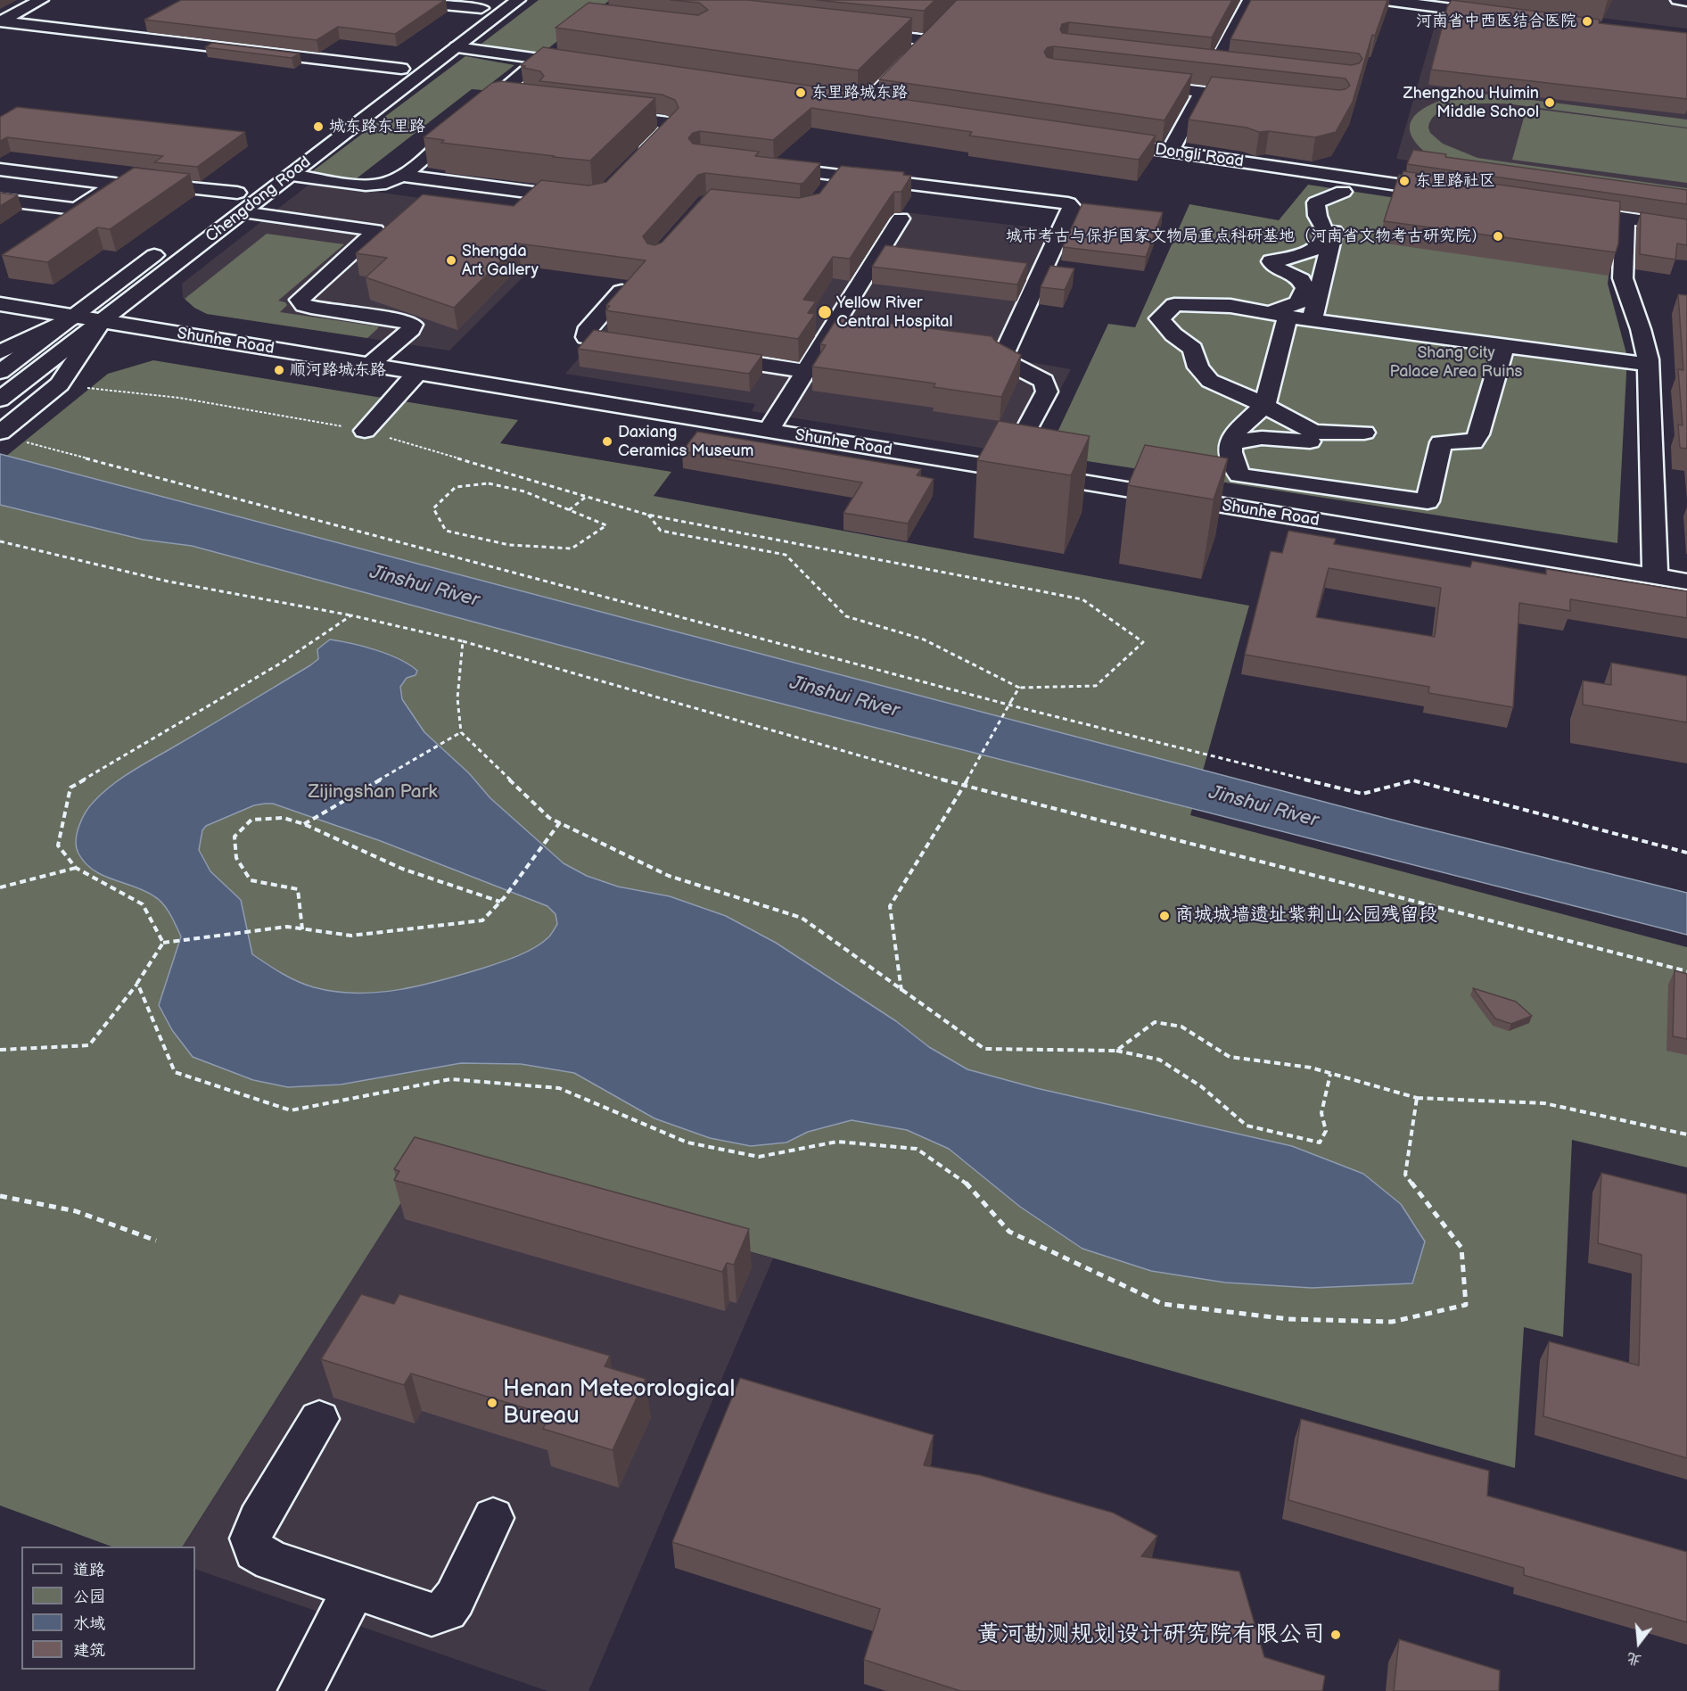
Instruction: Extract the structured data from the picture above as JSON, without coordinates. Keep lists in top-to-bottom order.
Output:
{
  "streets": {
    "street": ["Dongli Road", "Chengdong Road", "Shunhe Road"]
  },
  "crossings": [
    ["Chengdong Road", "Shunhe Road"]
  ],
  "water": ["Jinshui River"],
  "parks": ["Shang City Palace Area Ruins", "Zijingshan Park"],
  "places": [
    "河南省中西医结合医院",
    "东里路城东路",
    "Zhengzhou Huimin Middle School",
    "城东路东里路",
    "东里路社区",
    "城市考古与保护国家文物局重点科研基地（河南省文物考古研究院）",
    "Shengda Art Gallery",
    "Yellow River Central Hospital",
    "顺河路城东路",
    "Daxiang Ceramics Museum",
    "商城城墙遗址紫荆山公园残留段",
    "Henan Meteorological Bureau",
    "黄河勘测规划设计研究院有限公司"
  ],
  "legend": [
    "道路",
    "公园",
    "水域",
    "建筑"
  ],
  "north": "bottom"
}
